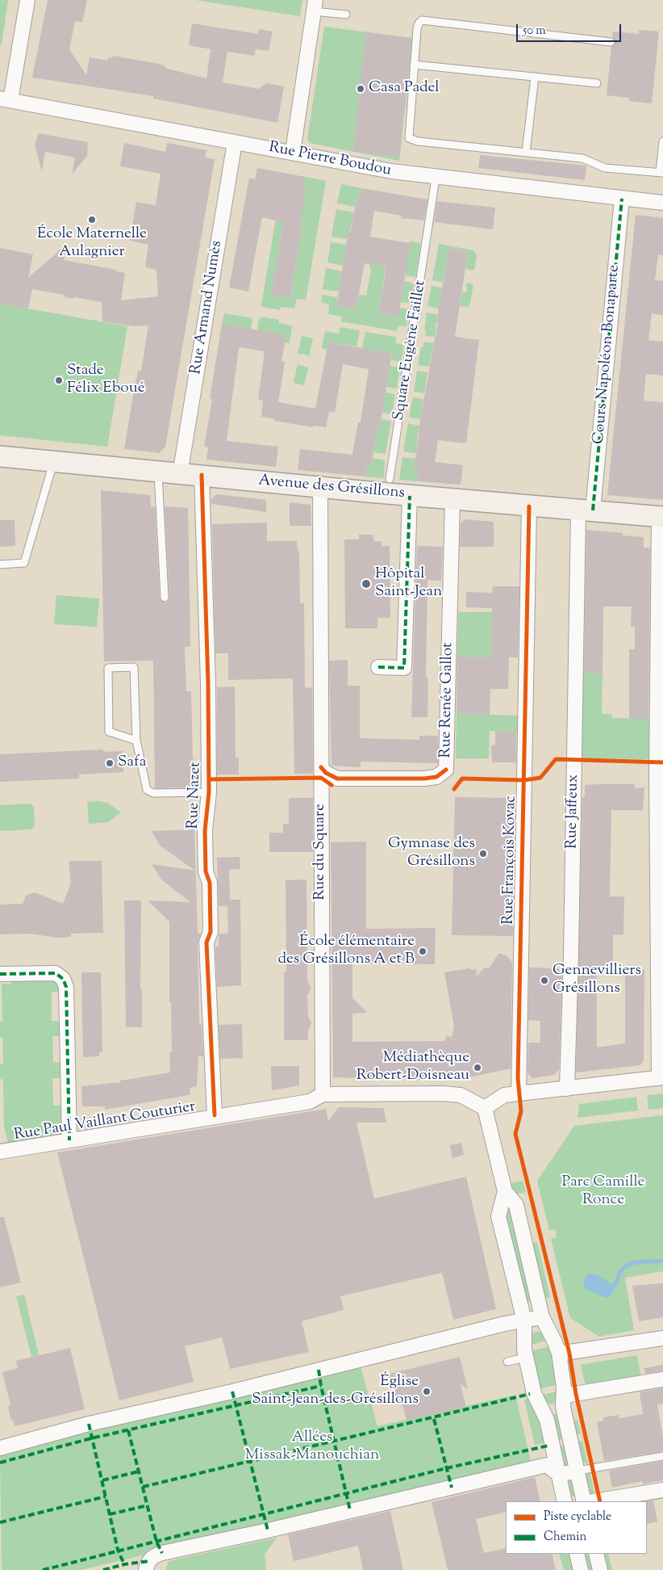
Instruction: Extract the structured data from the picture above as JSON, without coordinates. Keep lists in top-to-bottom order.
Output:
{
  "streets": {
    "main road": ["Avenue des Grésillons"],
    "street": [
      "Rue Pierre Boudou",
      "Rue Armand Numès",
      "Cours Napoléon Bonaparte",
      "Rue Renée Gallot",
      "Rue Nazet",
      "Rue Jaffeux",
      "Rue du Square",
      "Rue François Kovac",
      "Rue Paul Vaillant Couturier"
    ],
    "lane": ["Square Eugène Faillet"]
  },
  "crossings": [
    ["Rue Pierre Boudou", "Rue Armand Numès"],
    ["Rue Pierre Boudou", "Square Eugène Faillet"],
    ["Rue Pierre Boudou", "Cours Napoléon Bonaparte"],
    ["Rue Armand Numès", "Avenue des Grésillons"],
    ["Cours Napoléon Bonaparte", "Avenue des Grésillons"],
    ["Cours Napoléon Bonaparte", "Rue Jaffeux"],
    ["Avenue des Grésillons", "Rue Renée Gallot"],
    ["Avenue des Grésillons", "Rue Nazet"],
    ["Avenue des Grésillons", "Rue Jaffeux"],
    ["Avenue des Grésillons", "Rue du Square"],
    ["Avenue des Grésillons", "Rue François Kovac"],
    ["Rue Renée Gallot", "Rue du Square"],
    ["Rue Nazet", "Rue Paul Vaillant Couturier"],
    ["Rue du Square", "Rue Paul Vaillant Couturier"]
  ],
  "parks": ["Parc Camille Ronce", "Allées Missak-Manouchian"],
  "places": [
    "Casa Padel",
    "École Maternelle Aulagnier",
    "Stade Félix Eboué",
    "Hôpital Saint-Jean",
    "Safa",
    "Gymnase des Grésillons",
    "École élémentaire des Grésillons A et B",
    "Gennevilliers Grésillons",
    "Médiathèque Robert-Doisneau",
    "Église Saint-Jean-des-Grésillons"
  ],
  "legend": ["Piste cyclable", "Chemin"],
  "scale_bar": "50 m"
}
